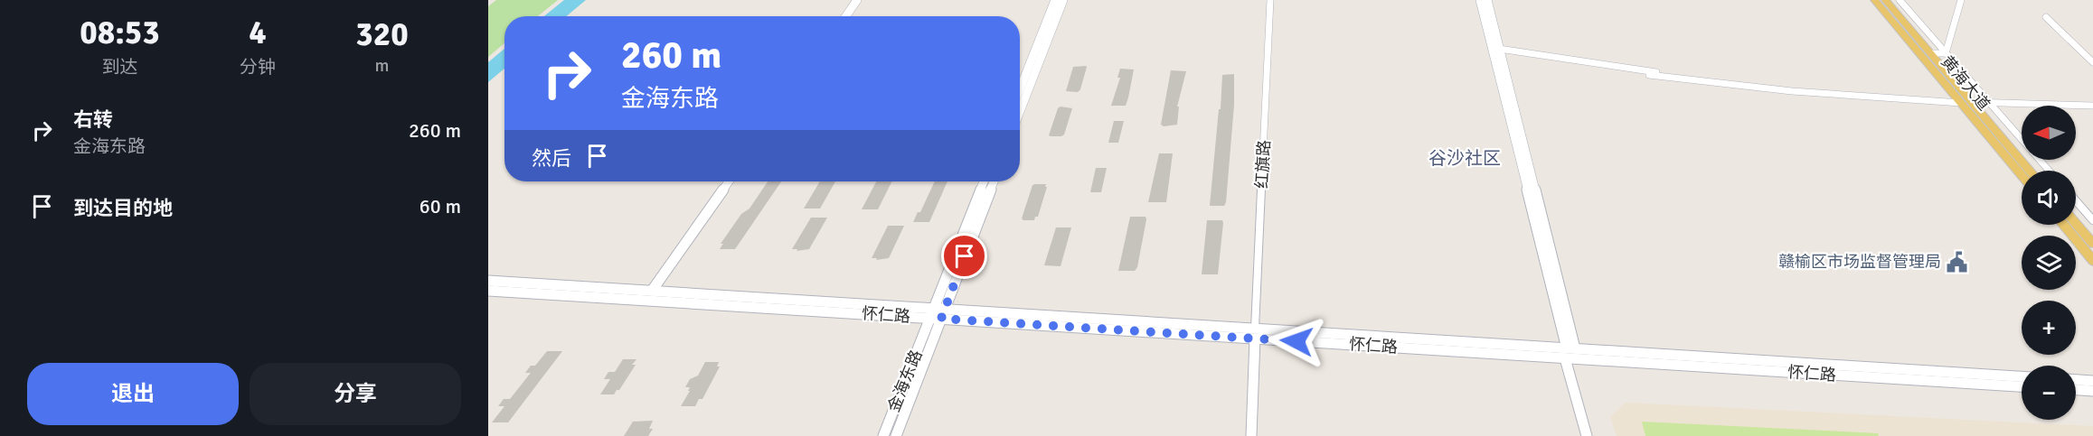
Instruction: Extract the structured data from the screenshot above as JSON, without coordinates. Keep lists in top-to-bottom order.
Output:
{
  "streets": {
    "main road": [
      "黄海大道",
      "红旗路",
      "怀仁路",
      "金海东路"
    ]
  },
  "crossings": [
    ["红旗路", "怀仁路"],
    ["怀仁路", "金海东路"]
  ],
  "districts": ["谷沙社区"],
  "places": {
    "public building": ["赣榆区市场监督管理局"]
  },
  "north": "left",
  "page": {
    "eta": [
      "08:53",
      "到达",
      "4",
      "分钟",
      "320",
      "m"
    ],
    "turn": ["260 m", "金海东路"],
    "list": [
      {
        "name": "右转",
        "note": "金海东路",
        "value": "260 m"
      },
      {
        "name": "到达目的地",
        "value": "60 m"
      }
    ],
    "map_buttons": ["+", "−"],
    "then": "然后",
    "buttons": ["退出", "分享"]
  }
}
